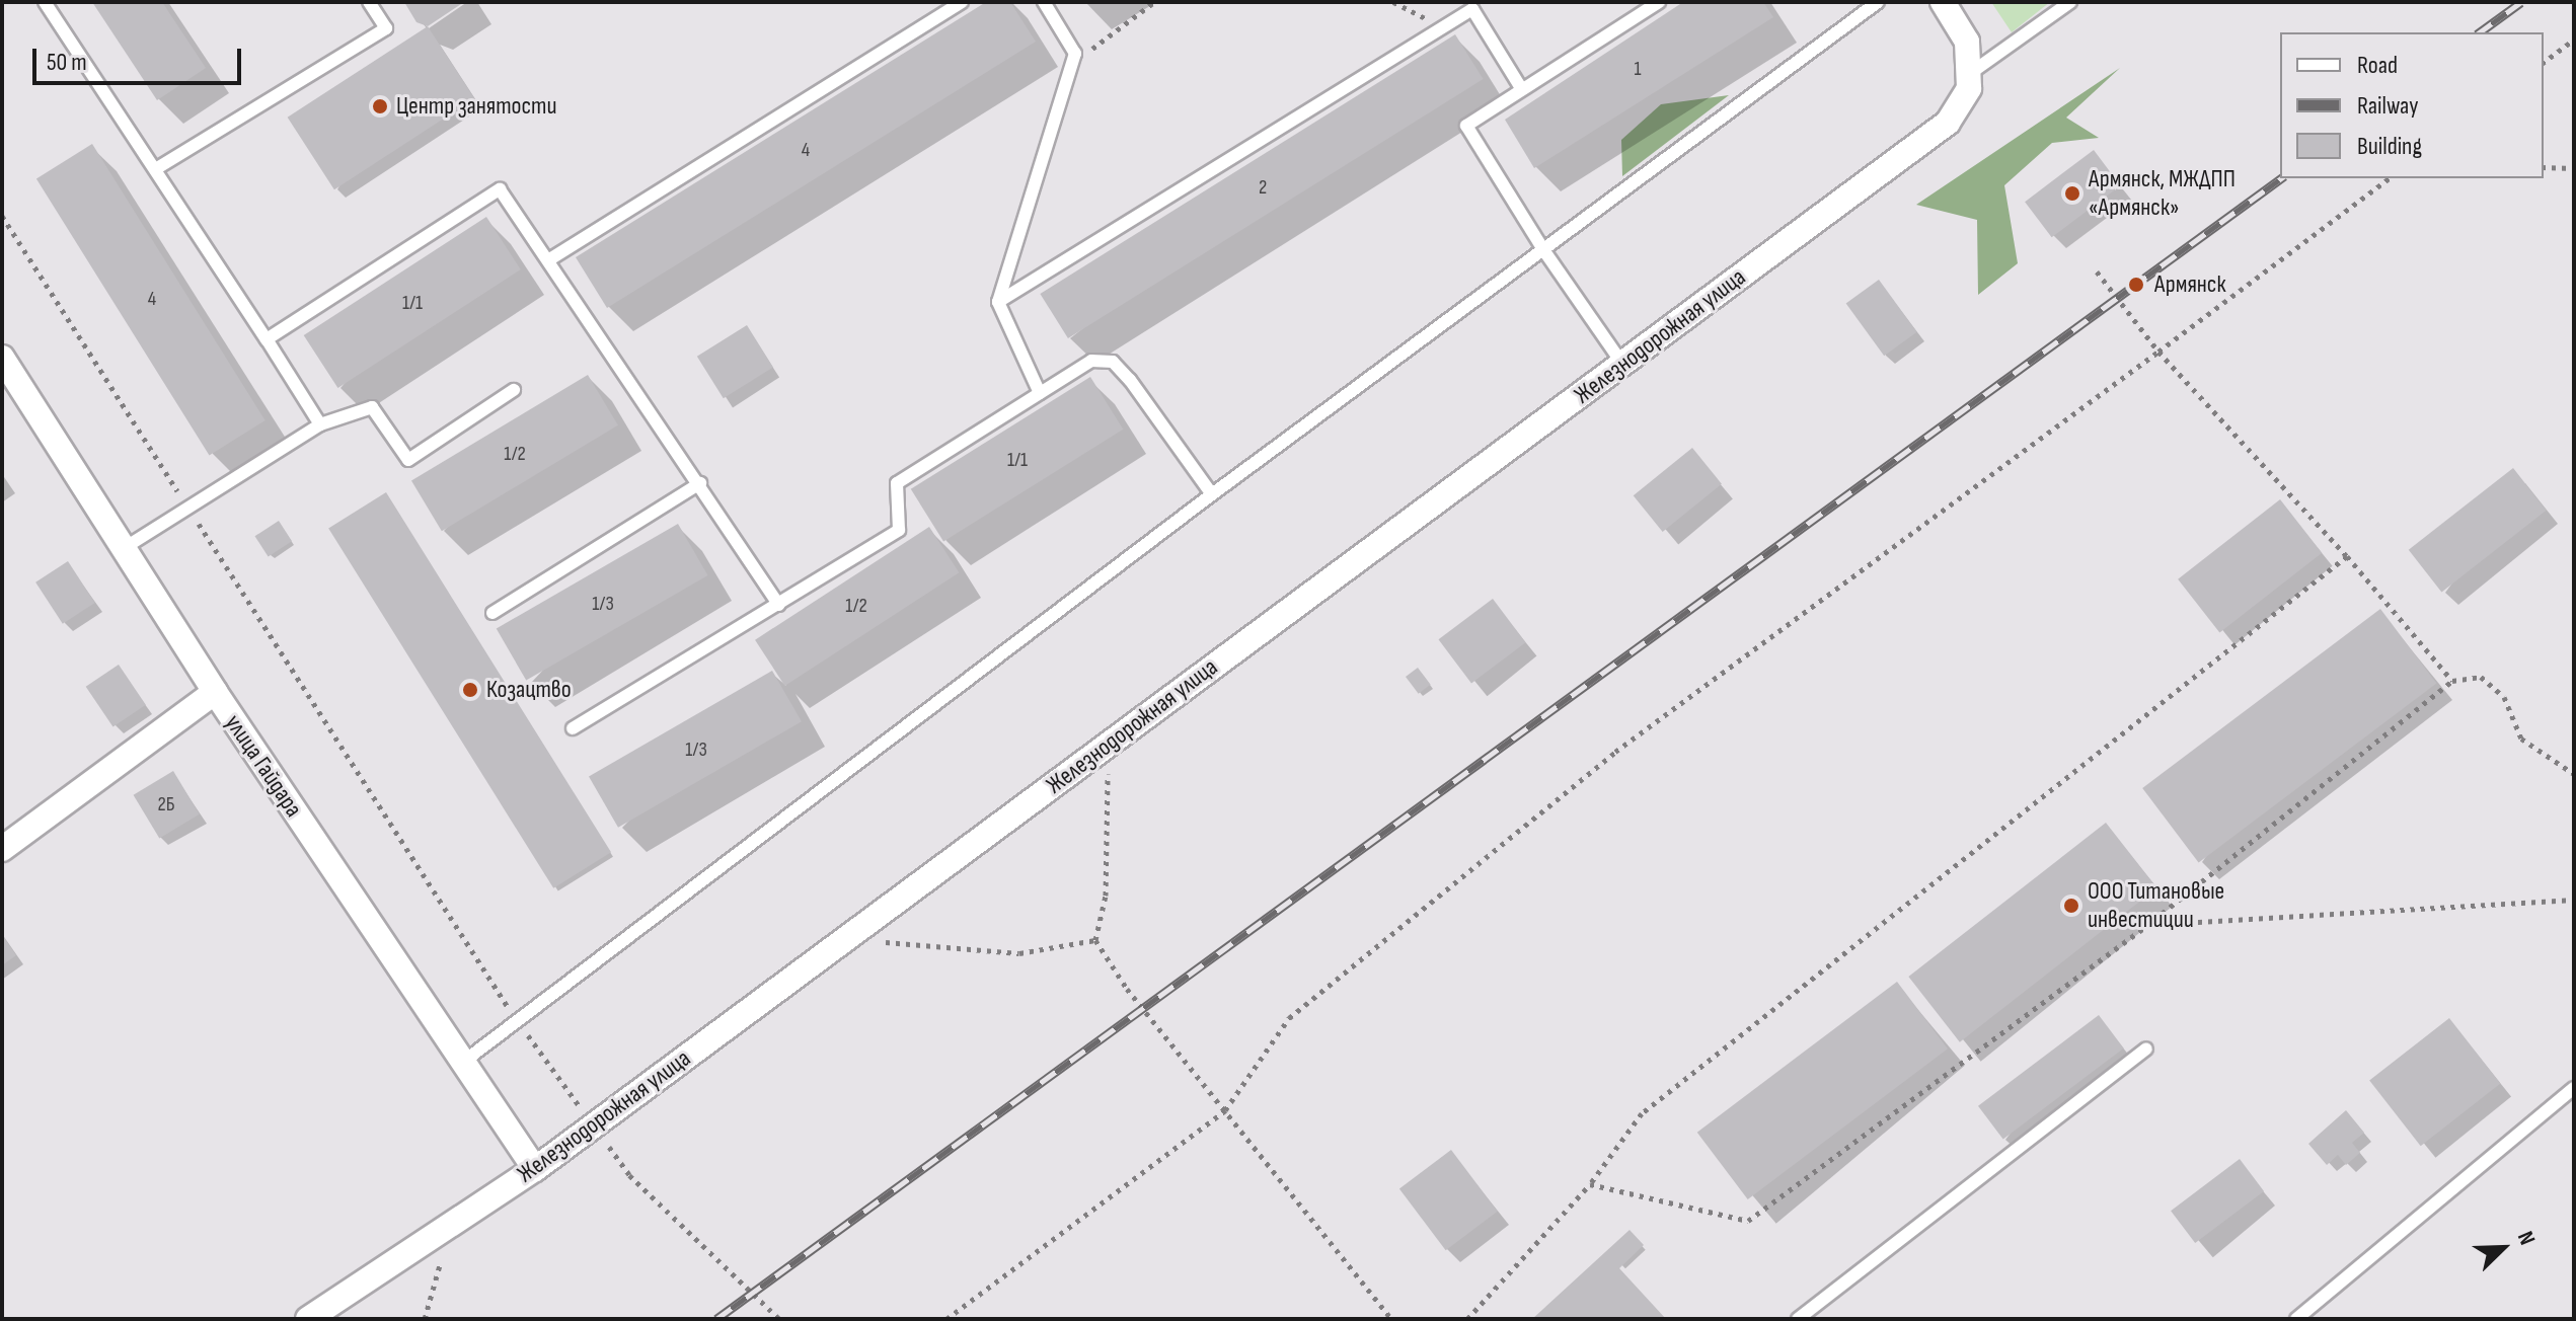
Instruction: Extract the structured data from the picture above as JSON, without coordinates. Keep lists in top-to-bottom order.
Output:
{
  "streets": {
    "street": ["Железнодорожная улица", "улица Гайдара"]
  },
  "crossings": [
    ["Железнодорожная улица", "улица Гайдара"]
  ],
  "places": [
    "Центр занятости",
    "Армянск, МЖДПП «Армянск»",
    "Армянск",
    "Козацтво",
    "ООО Титановые инвестиции"
  ],
  "house_numbers": [
    "1",
    "4",
    "2",
    "4",
    "1/1",
    "1/2",
    "1/1",
    "1/3",
    "1/2",
    "1/3",
    "2Б"
  ],
  "legend": ["Road", "Railway", "Building"],
  "scale_bar": "50 m",
  "north": "top right"
}
